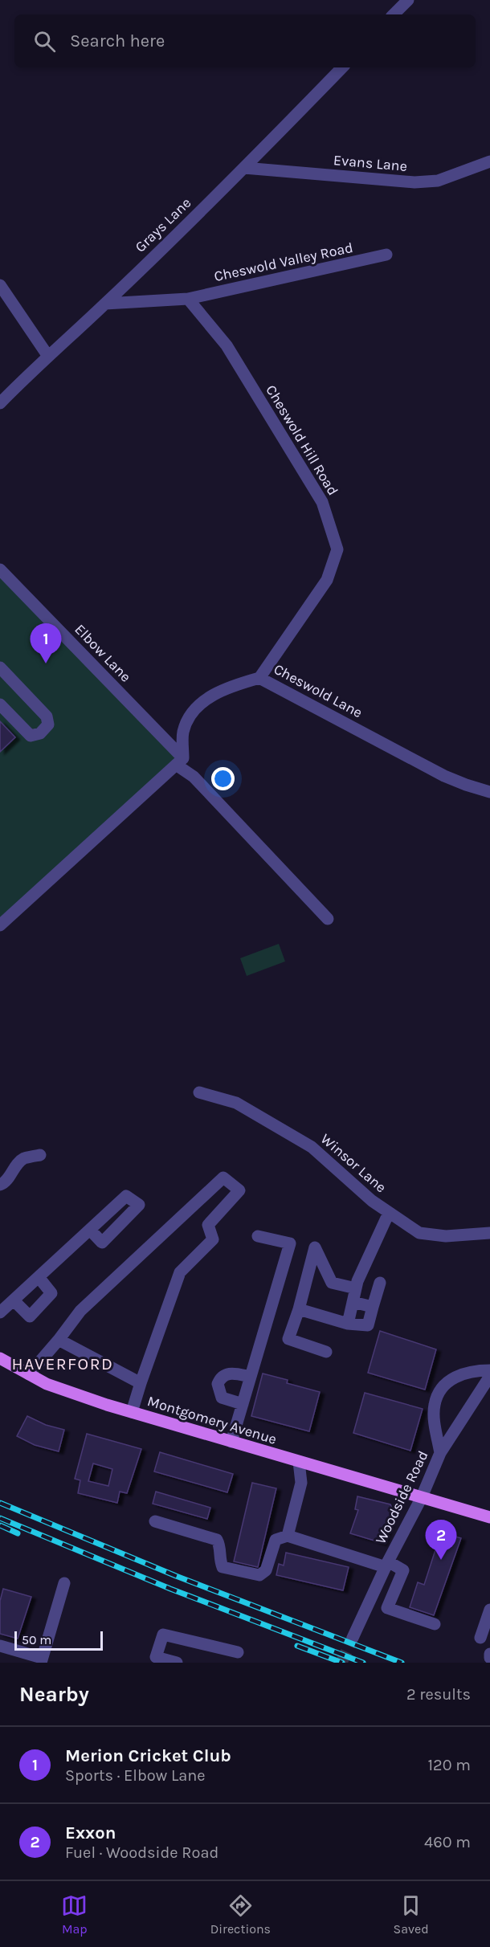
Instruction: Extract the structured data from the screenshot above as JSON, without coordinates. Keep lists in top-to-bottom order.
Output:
{
  "streets": {
    "main road": ["Montgomery Avenue"],
    "street": [
      "Evans Lane",
      "Grays Lane",
      "Cheswold Valley Road",
      "Cheswold Hill Road",
      "Elbow Lane",
      "Cheswold Lane",
      "Winsor Lane",
      "Woodside Road"
    ]
  },
  "crossings": [
    ["Evans Lane", "Grays Lane"],
    ["Cheswold Valley Road", "Cheswold Hill Road"],
    ["Cheswold Hill Road", "Cheswold Lane"],
    ["Elbow Lane", "Cheswold Lane"],
    ["Montgomery Avenue", "Woodside Road"]
  ],
  "districts": ["HAVERFORD"],
  "scale_bar": "50 m",
  "page": {
    "search": "Search here",
    "pins": ["1", "2"],
    "scale": "50 m",
    "heading": ["Nearby", "2 results"],
    "list": [
      {
        "mark": "1",
        "name": "Merion Cricket Club",
        "note": "Sports · Elbow Lane",
        "value": "120 m"
      },
      {
        "mark": "2",
        "name": "Exxon",
        "note": "Fuel · Woodside Road",
        "value": "460 m"
      }
    ],
    "nav": ["Map", "Directions", "Saved"]
  }
}
